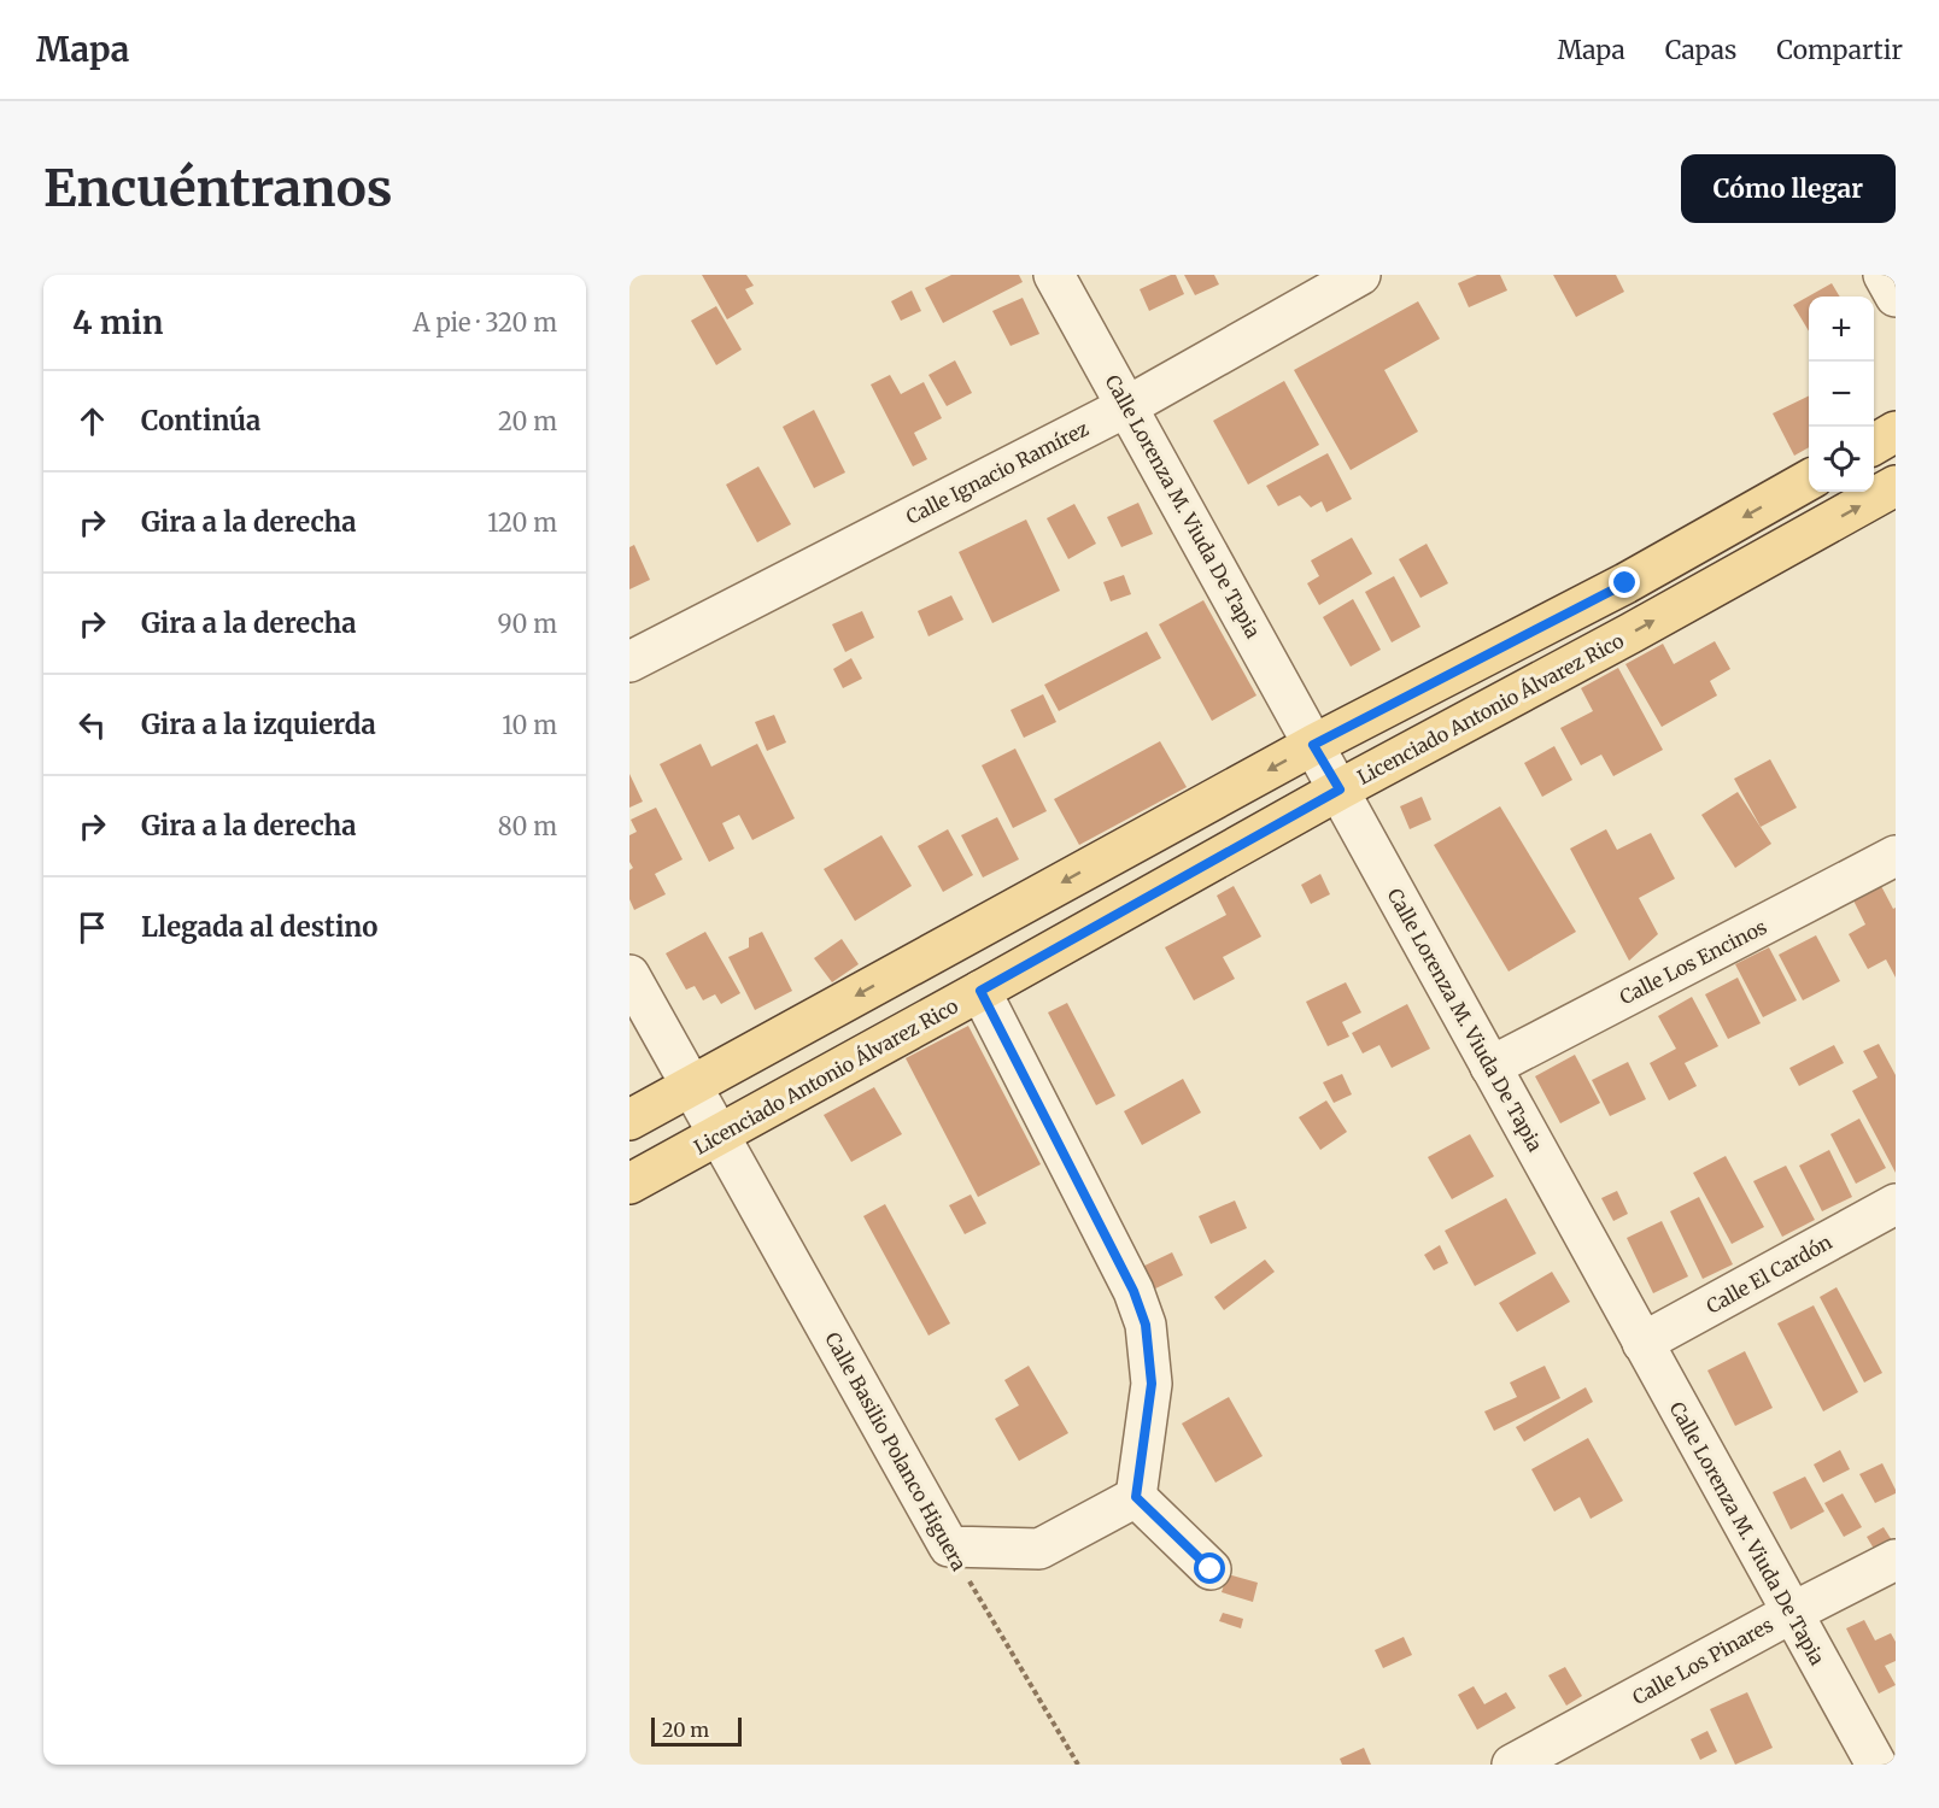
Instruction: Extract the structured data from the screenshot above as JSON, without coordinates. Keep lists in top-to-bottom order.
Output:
{
  "streets": {
    "main road": ["Licenciado Antonio Álvarez Rico"],
    "street": [
      "Calle Ignacio Ramírez",
      "Calle Lorenza M. Viuda De Tapia",
      "Calle Los Encinos",
      "Calle El Cardón",
      "Calle Basilio Polanco Higuera",
      "Calle Los Pinares"
    ]
  },
  "crossings": [
    ["Calle Ignacio Ramírez", "Calle Lorenza M. Viuda De Tapia"],
    ["Calle Lorenza M. Viuda De Tapia", "Licenciado Antonio Álvarez Rico"],
    ["Calle Lorenza M. Viuda De Tapia", "Calle Los Encinos"],
    ["Calle Lorenza M. Viuda De Tapia", "Calle El Cardón"],
    ["Calle Lorenza M. Viuda De Tapia", "Calle Los Pinares"],
    ["Licenciado Antonio Álvarez Rico", "Calle Basilio Polanco Higuera"]
  ],
  "scale_bar": "20 m",
  "page": {
    "header": "Mapa",
    "nav": ["Mapa", "Capas", "Compartir"],
    "buttons": "Cómo llegar",
    "title": "Encuéntranos",
    "heading": ["4 min", "A pie · 320 m"],
    "map_buttons": ["+", "−"],
    "list": [
      ["Continúa", "20 m"],
      ["Gira a la derecha", "120 m"],
      ["Gira a la derecha", "90 m"],
      ["Gira a la izquierda", "10 m"],
      ["Gira a la derecha", "80 m"],
      "Llegada al destino"
    ],
    "scale": "20 m"
  }
}
